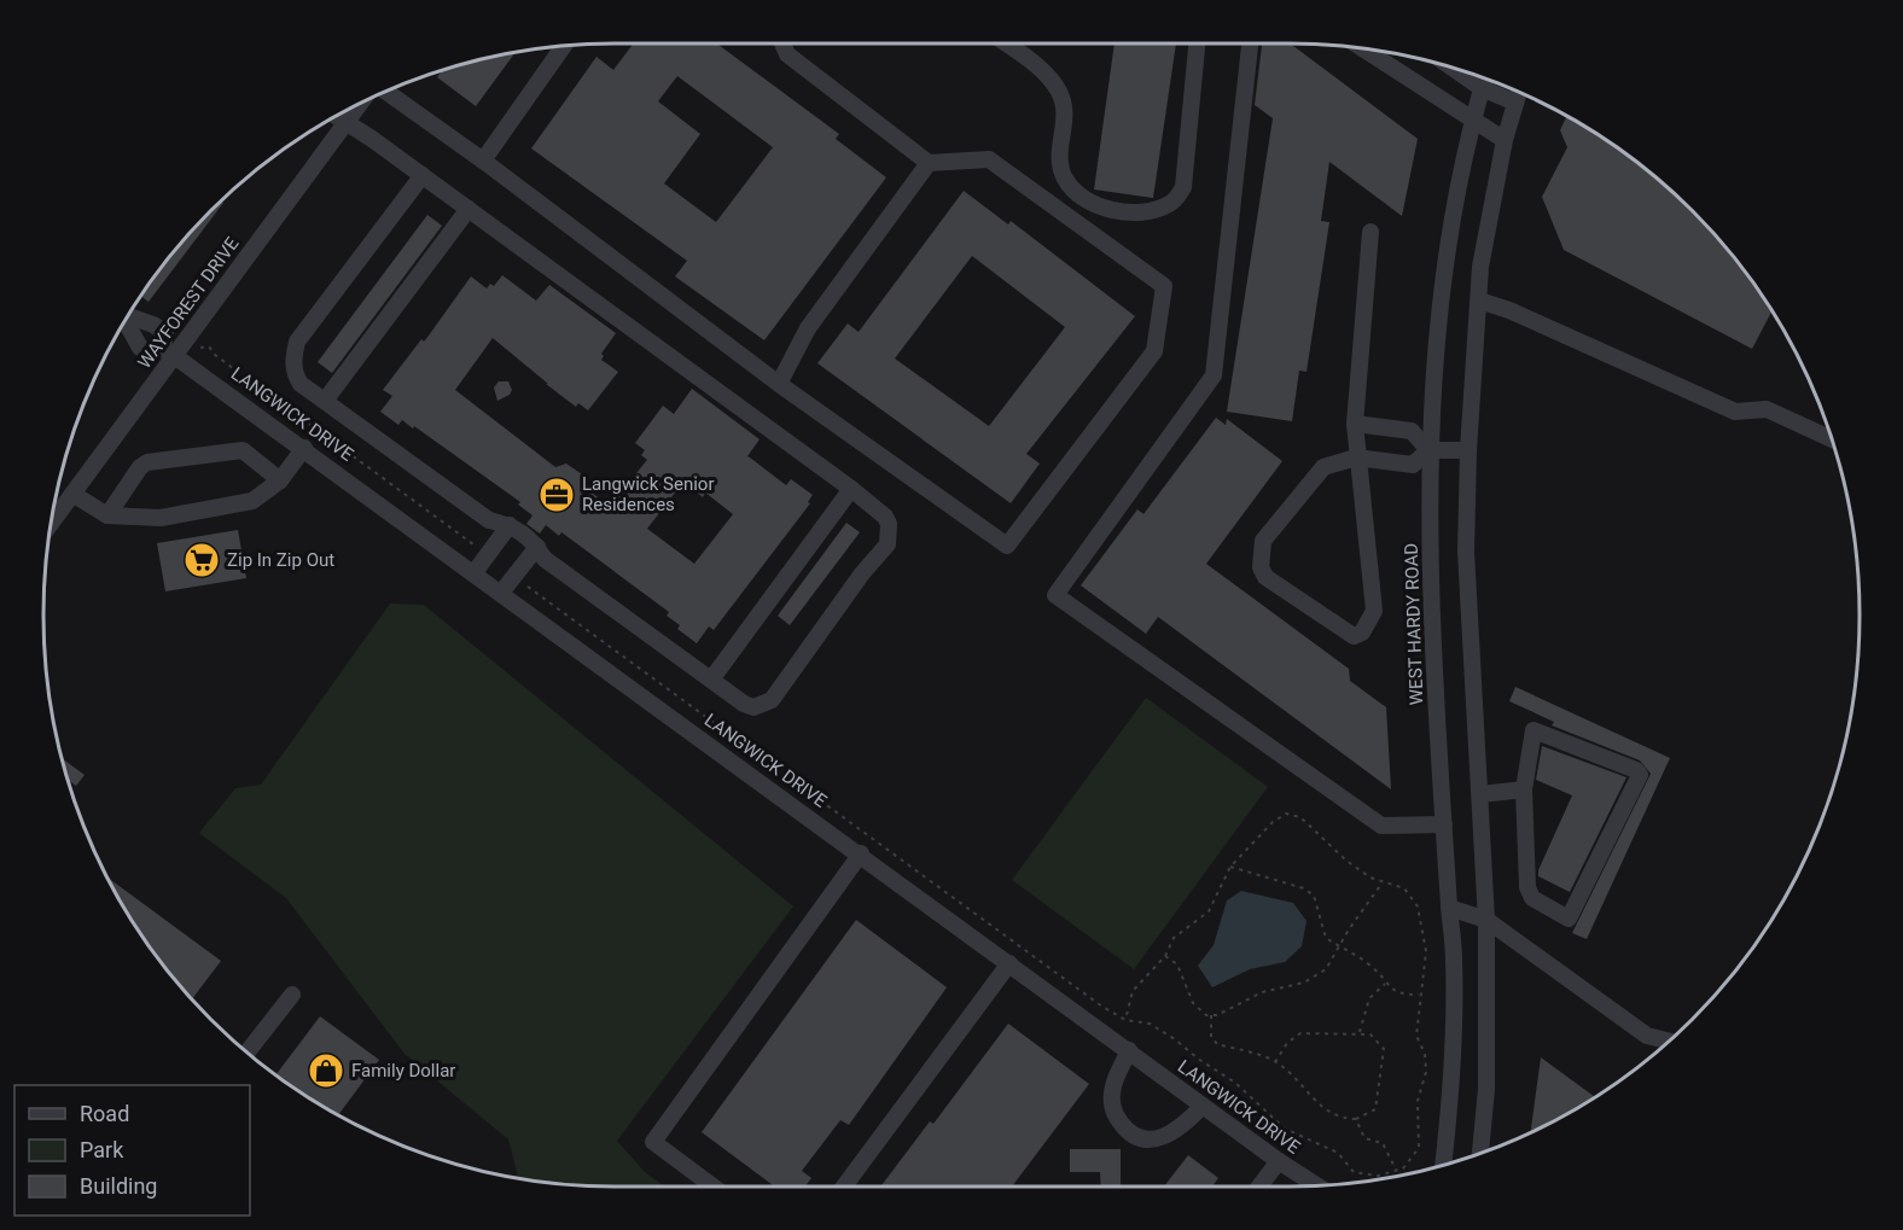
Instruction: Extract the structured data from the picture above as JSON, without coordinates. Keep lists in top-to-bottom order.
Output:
{
  "streets": {
    "street": ["WAYFOREST DRIVE", "LANGWICK DRIVE", "WEST HARDY ROAD"]
  },
  "crossings": [
    ["WAYFOREST DRIVE", "LANGWICK DRIVE"]
  ],
  "places": {
    "office": ["Langwick Senior Residences"],
    "supermarket": ["Zip In Zip Out"],
    "shop": ["Family Dollar"]
  },
  "legend": ["Road", "Park", "Building"]
}
